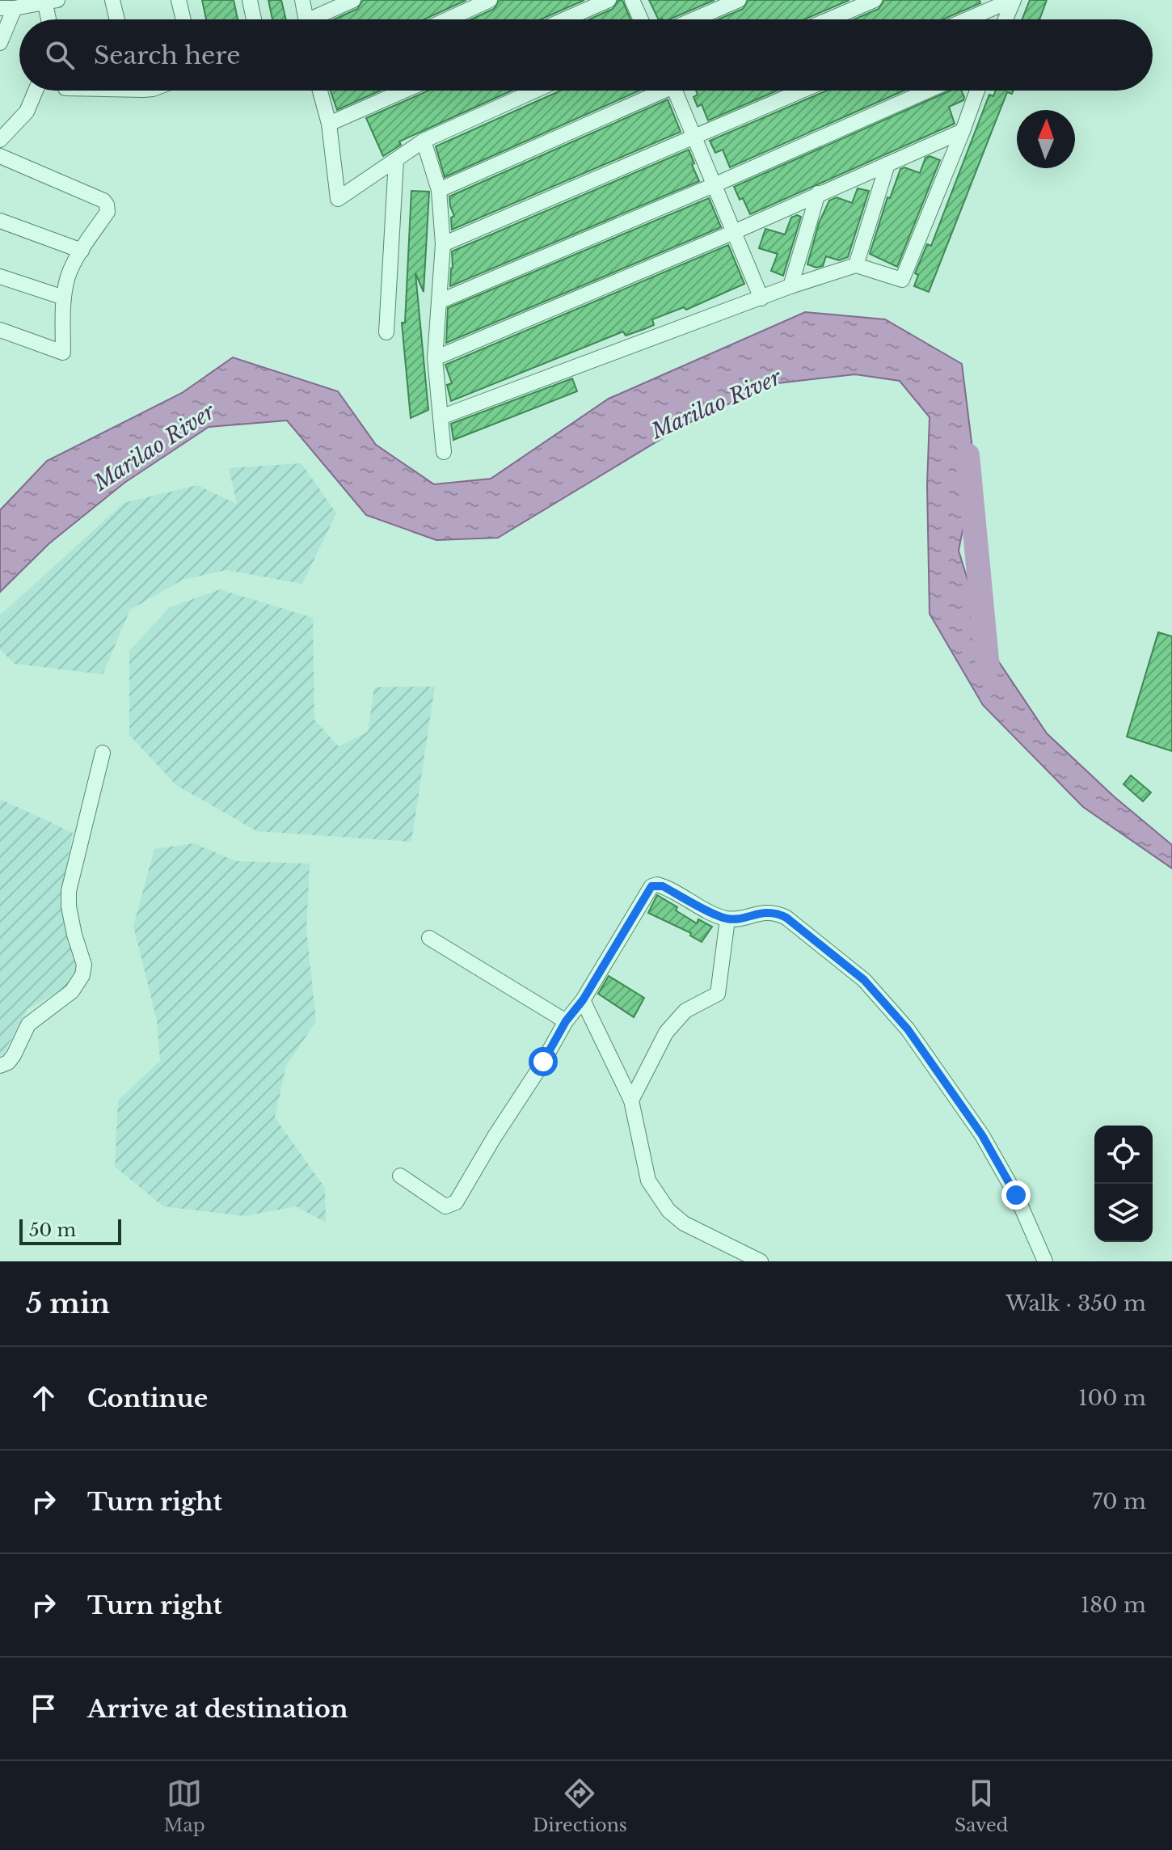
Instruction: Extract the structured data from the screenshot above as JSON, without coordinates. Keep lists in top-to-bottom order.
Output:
{
  "water": ["Marilao River"],
  "scale_bar": "50 m",
  "north": "top",
  "page": {
    "search": "Search here",
    "scale": "50 m",
    "heading": ["5 min", "Walk · 350 m"],
    "list": [
      ["Continue", "100 m"],
      ["Turn right", "70 m"],
      ["Turn right", "180 m"],
      "Arrive at destination"
    ],
    "nav": ["Map", "Directions", "Saved"]
  }
}
